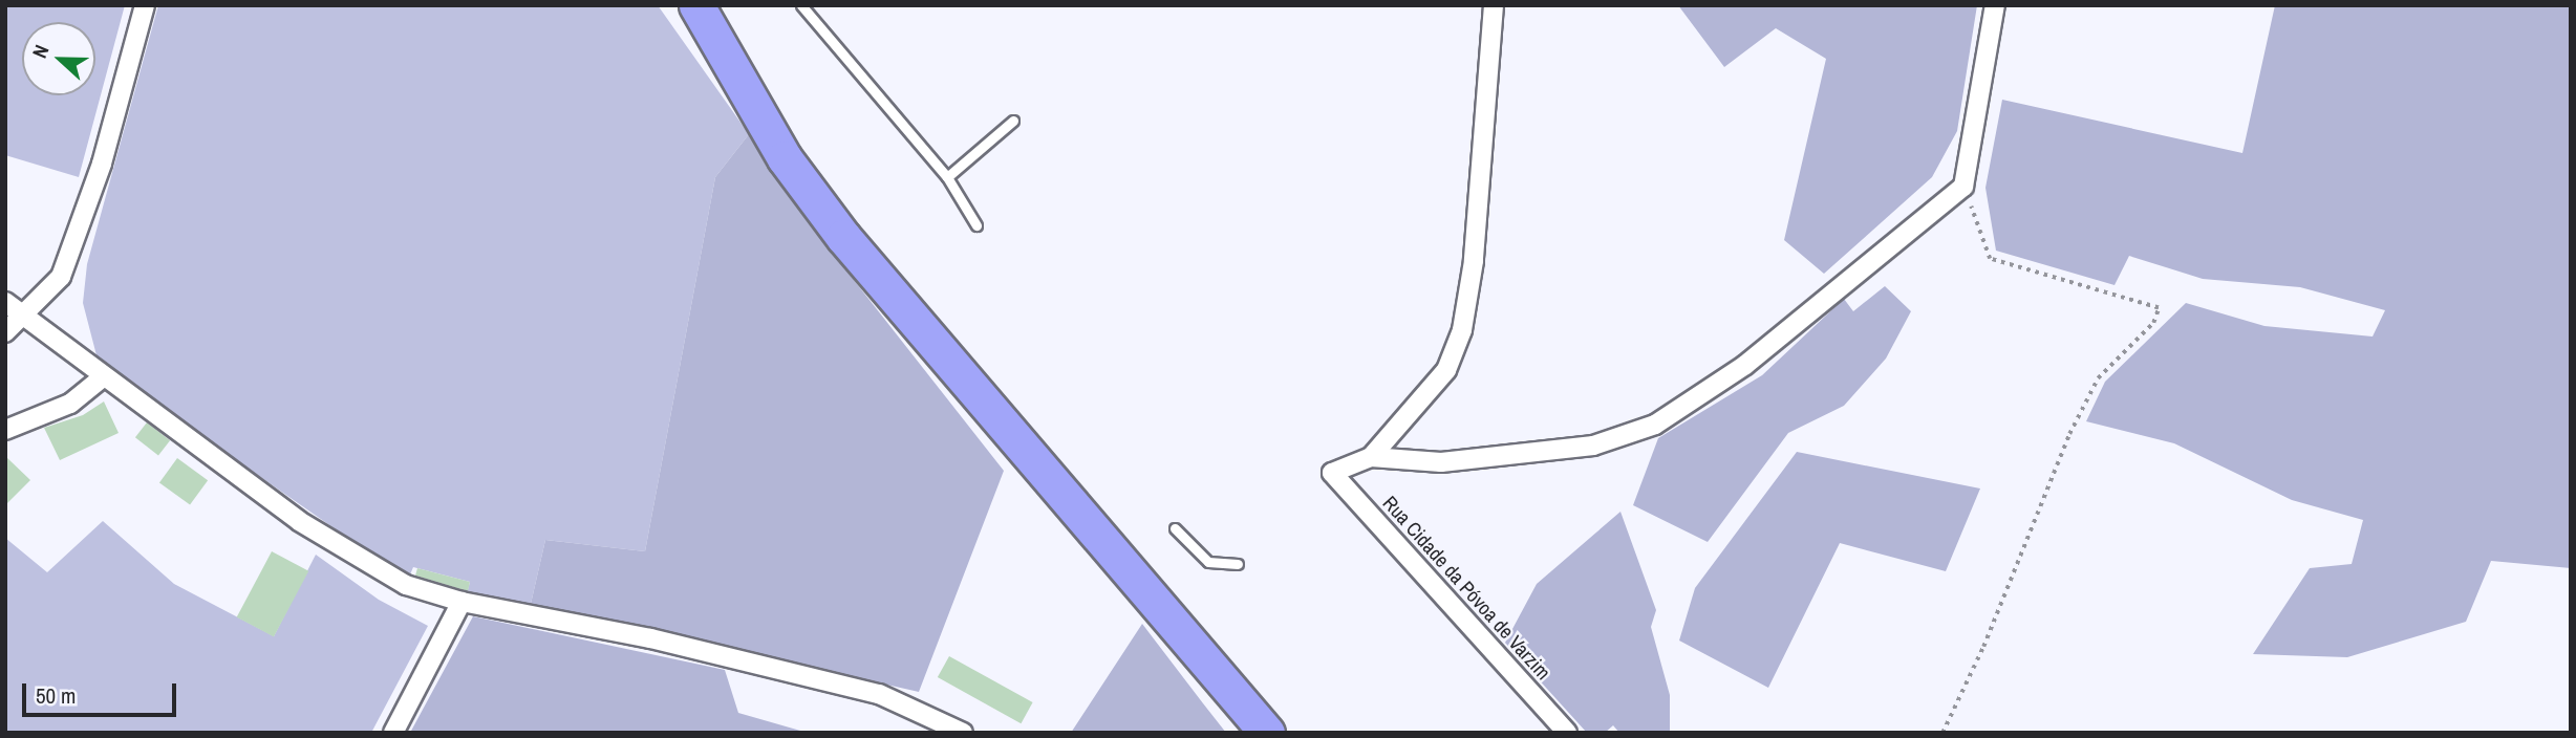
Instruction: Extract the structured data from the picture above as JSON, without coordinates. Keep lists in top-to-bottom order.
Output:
{
  "streets": {
    "street": ["Rua Cidade da Póvoa de Varzim"]
  },
  "scale_bar": "50 m",
  "north": "left"
}
